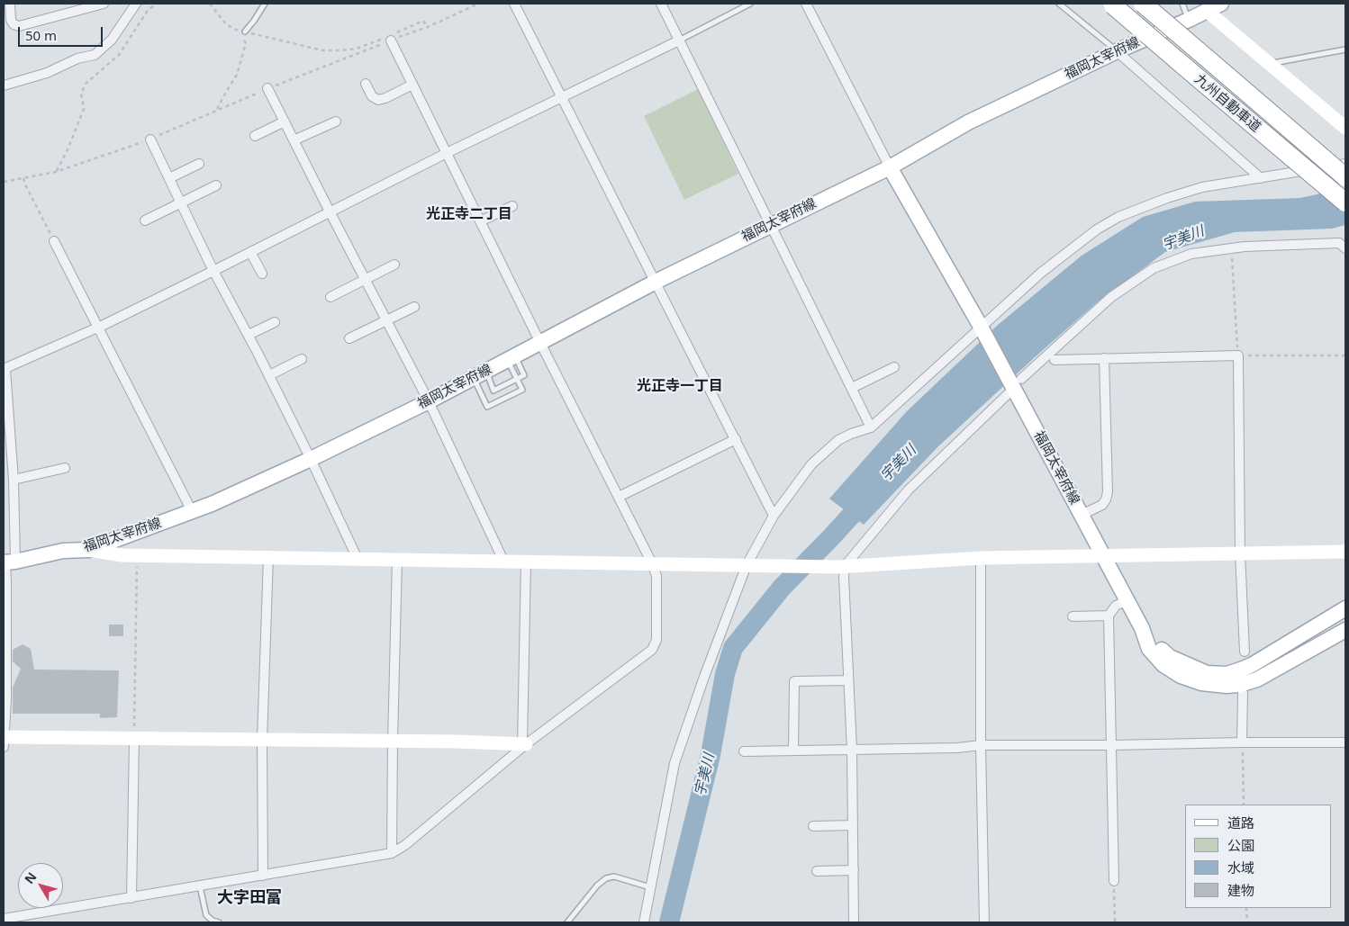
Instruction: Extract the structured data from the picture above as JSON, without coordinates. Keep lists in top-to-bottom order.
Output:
{
  "streets": {
    "highway": ["九州自動車道"],
    "main road": ["福岡太宰府線"]
  },
  "districts": ["光正寺二丁目", "光正寺一丁目", "大字田富"],
  "water": ["宇美川"],
  "legend": [
    "道路",
    "公園",
    "水域",
    "建物"
  ],
  "scale_bar": "50 m",
  "north": "top left"
}
